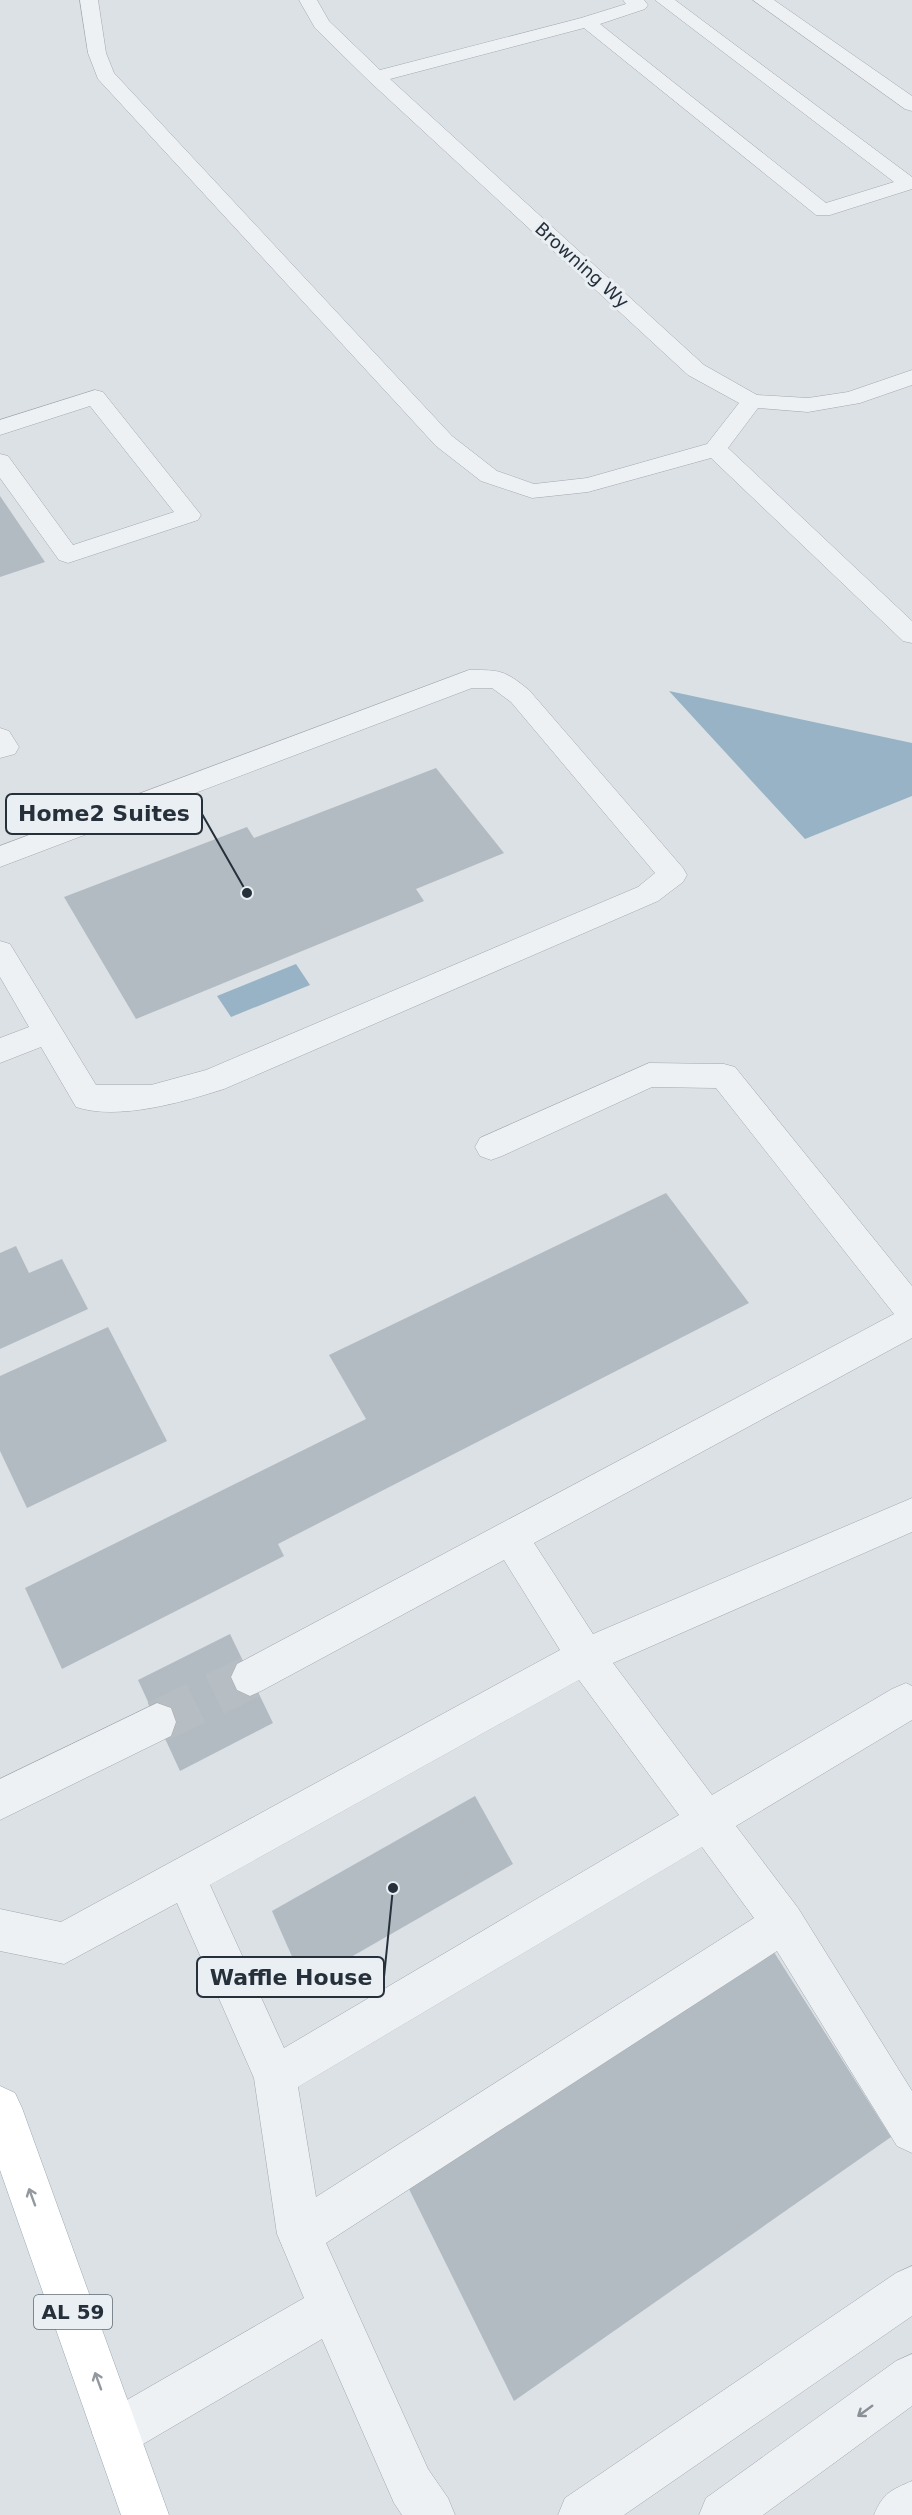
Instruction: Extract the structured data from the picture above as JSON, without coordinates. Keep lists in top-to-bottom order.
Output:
{
  "streets": {
    "main road": ["AL 59"],
    "street": ["Browning Wy"]
  },
  "places": ["Home2 Suites", "Waffle House"]
}
